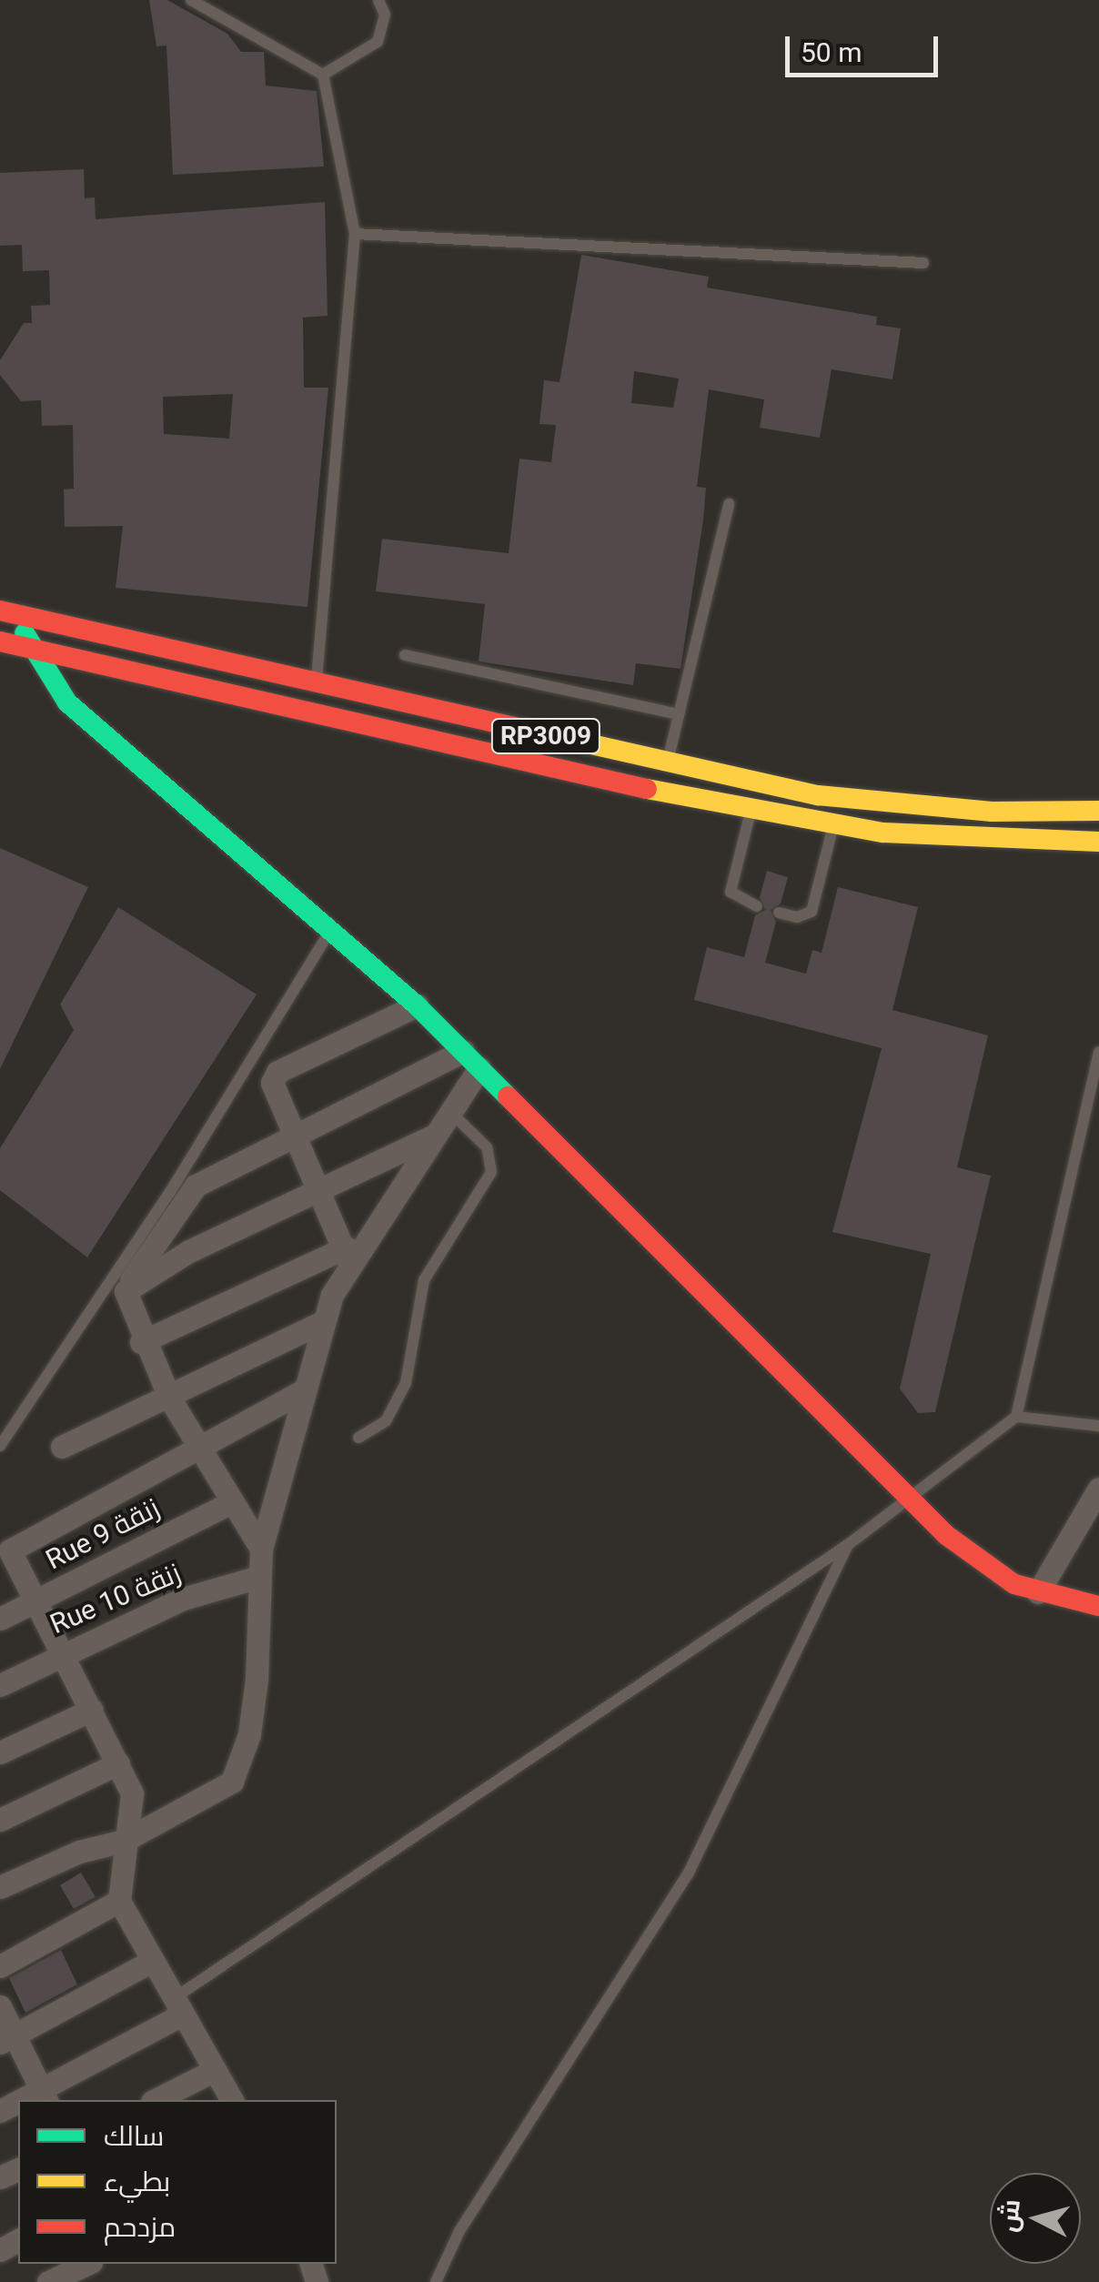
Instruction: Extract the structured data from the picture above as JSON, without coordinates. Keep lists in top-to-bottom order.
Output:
{
  "streets": {
    "main road": ["RP3009"],
    "street": ["Rue 9 زنقة", "Rue 10 زنقة"]
  },
  "legend": ["سالك", "بطيء", "مزدحم"],
  "scale_bar": "50 m",
  "north": "left"
}
